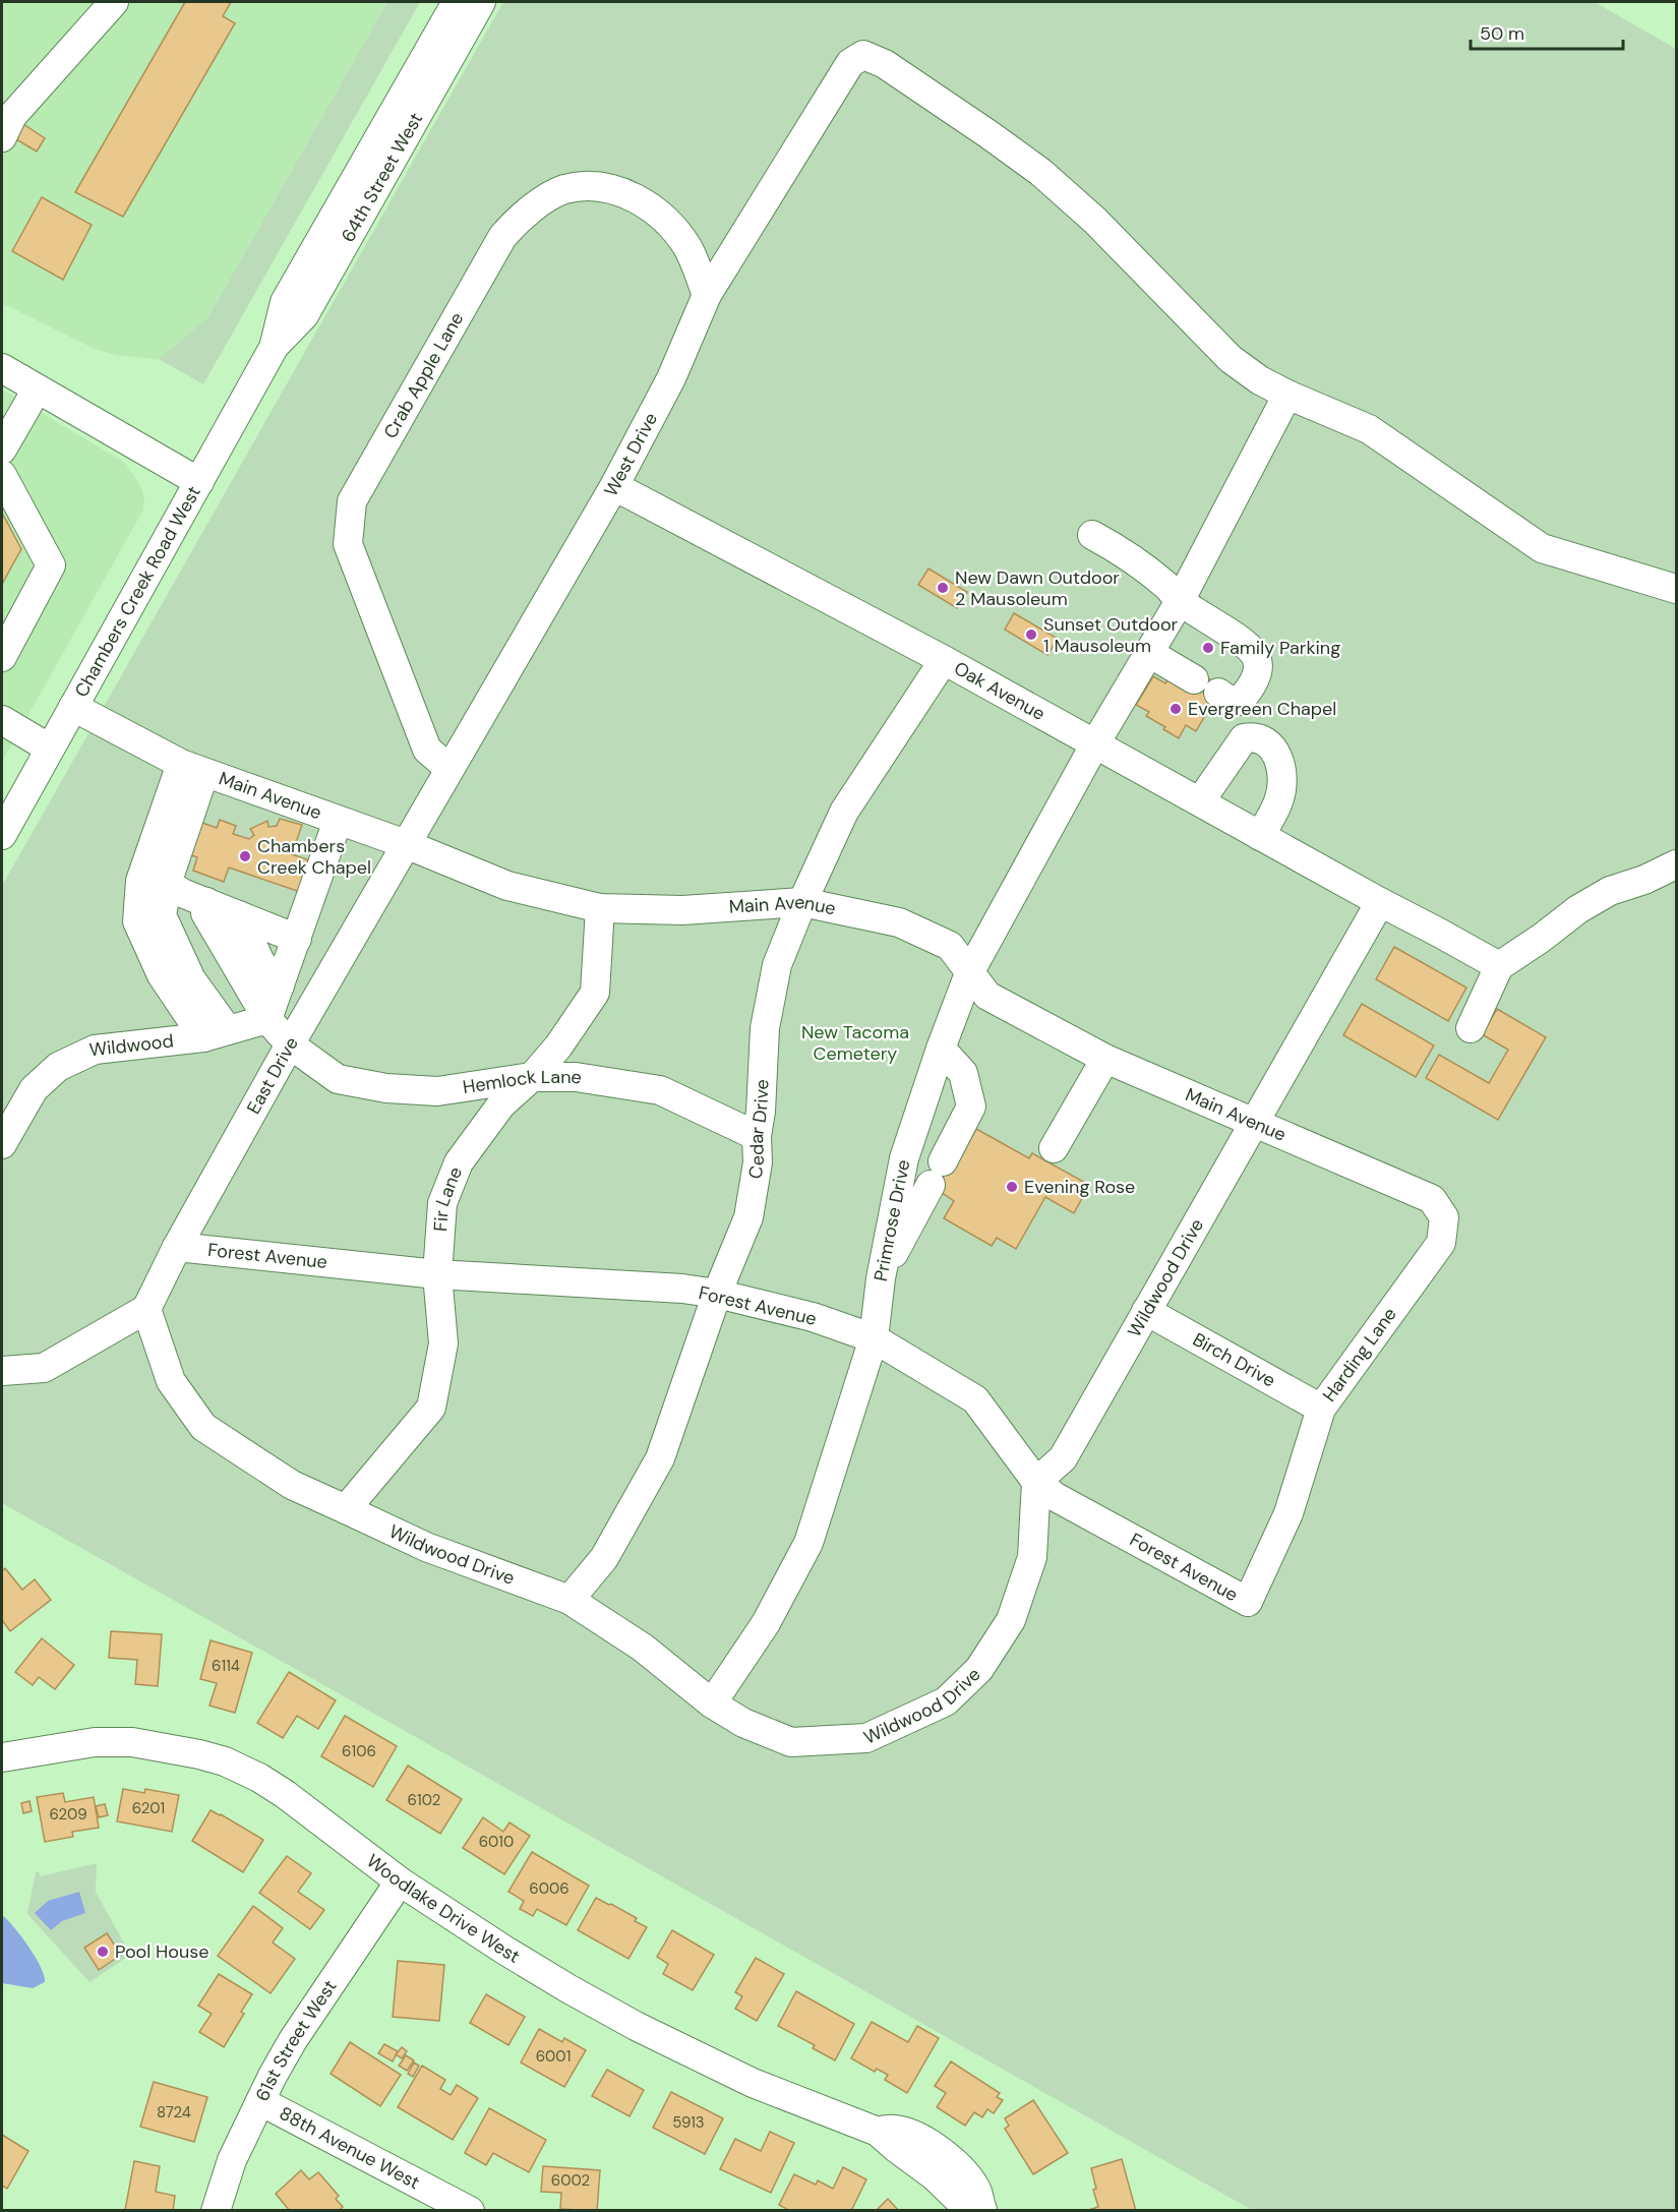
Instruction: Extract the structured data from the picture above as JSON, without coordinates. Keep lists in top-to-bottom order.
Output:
{
  "streets": {
    "street": [
      "64th Street West",
      "Crab Apple Lane",
      "West Drive",
      "Chambers Creek Road West",
      "Oak Avenue",
      "Main Avenue",
      "Wildwood",
      "East Drive",
      "Hemlock Lane",
      "Cedar Drive",
      "Fir Lane",
      "Primrose Drive",
      "Forest Avenue",
      "Wildwood Drive",
      "Harding Lane",
      "Birch Drive",
      "Woodlake Drive West",
      "61st Street West",
      "88th Avenue West"
    ]
  },
  "crossings": [
    ["64th Street West", "Chambers Creek Road West"],
    ["Crab Apple Lane", "West Drive"],
    ["West Drive", "Oak Avenue"],
    ["West Drive", "Main Avenue"],
    ["West Drive", "East Drive"],
    ["West Drive", "Primrose Drive"],
    ["Chambers Creek Road West", "Main Avenue"],
    ["Oak Avenue", "Cedar Drive"],
    ["Oak Avenue", "Primrose Drive"],
    ["Oak Avenue", "Wildwood Drive"],
    ["Main Avenue", "East Drive"],
    ["Main Avenue", "Cedar Drive"],
    ["Main Avenue", "Fir Lane"],
    ["Main Avenue", "Primrose Drive"],
    ["Main Avenue", "Wildwood Drive"],
    ["Main Avenue", "Harding Lane"],
    ["East Drive", "Hemlock Lane"],
    ["East Drive", "Forest Avenue"],
    ["East Drive", "Wildwood Drive"],
    ["Hemlock Lane", "Cedar Drive"],
    ["Hemlock Lane", "Fir Lane"],
    ["Cedar Drive", "Forest Avenue"],
    ["Cedar Drive", "Wildwood Drive"],
    ["Fir Lane", "Forest Avenue"],
    ["Fir Lane", "Wildwood Drive"],
    ["Primrose Drive", "Forest Avenue"],
    ["Primrose Drive", "Wildwood Drive"],
    ["Forest Avenue", "Wildwood Drive"],
    ["Forest Avenue", "Harding Lane"],
    ["Wildwood Drive", "Birch Drive"],
    ["Harding Lane", "Birch Drive"],
    ["Woodlake Drive West", "61st Street West"],
    ["61st Street West", "88th Avenue West"]
  ],
  "parks": ["New Tacoma Cemetery"],
  "places": [
    "New Dawn Outdoor 2 Mausoleum",
    "Sunset Outdoor 1 Mausoleum",
    "Family Parking",
    "Evergreen Chapel",
    "Chambers Creek Chapel",
    "Evening Rose",
    "Pool House"
  ],
  "house_numbers": [
    "6114",
    "6106",
    "6102",
    "6201",
    "6209",
    "6010",
    "6006",
    "6001",
    "8724",
    "5913",
    "6002"
  ],
  "scale_bar": "50 m"
}
